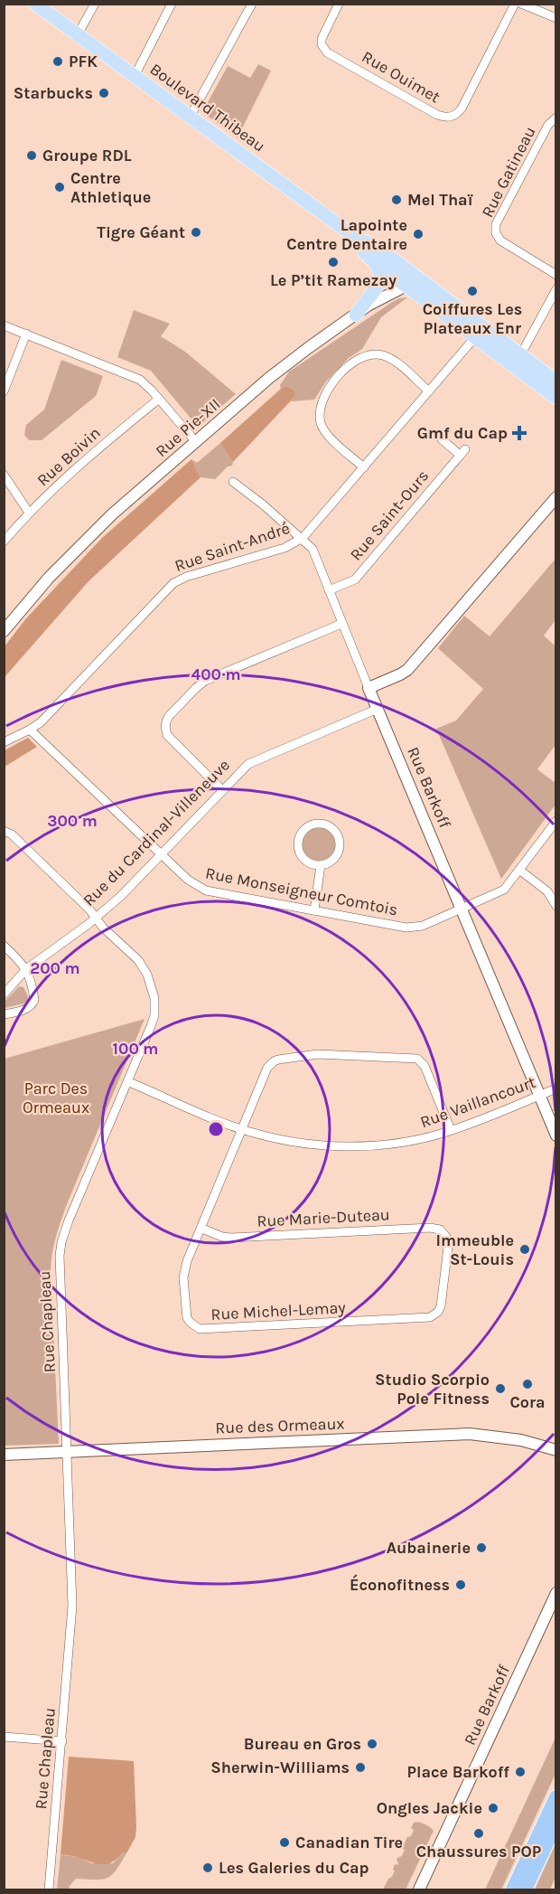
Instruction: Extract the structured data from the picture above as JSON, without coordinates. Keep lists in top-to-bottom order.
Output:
{
  "streets": {
    "main road": ["Boulevard Thibeau"],
    "street": [
      "Rue Ouimet",
      "Rue Gatineau",
      "Rue Pie-XII",
      "Rue Boivin",
      "Rue Saint-Ours",
      "Rue Saint-André",
      "Rue Barkoff",
      "Rue du Cardinal-Villeneuve",
      "Rue Monseigneur Comtois",
      "Rue Vaillancourt",
      "Rue Marie-Duteau",
      "Rue Michel-Lemay",
      "Rue Chapleau",
      "Rue des Ormeaux"
    ]
  },
  "crossings": [
    ["Boulevard Thibeau", "Rue Pie-XII"],
    ["Boulevard Thibeau", "Rue Saint-André"],
    ["Rue Saint-Ours", "Rue Barkoff"],
    ["Rue Saint-André", "Rue Barkoff"],
    ["Rue Saint-André", "Rue Monseigneur Comtois"],
    ["Rue Barkoff", "Rue du Cardinal-Villeneuve"],
    ["Rue Barkoff", "Rue Monseigneur Comtois"],
    ["Rue Barkoff", "Rue Vaillancourt"],
    ["Rue du Cardinal-Villeneuve", "Rue Monseigneur Comtois"],
    ["Rue du Cardinal-Villeneuve", "Rue Chapleau"],
    ["Rue Vaillancourt", "Rue Michel-Lemay"],
    ["Rue Vaillancourt", "Rue Chapleau"],
    ["Rue Marie-Duteau", "Rue Michel-Lemay"],
    ["Rue Chapleau", "Rue des Ormeaux"]
  ],
  "parks": ["Parc Des Ormeaux"],
  "places": {
    "other": [
      "PFK",
      "Starbucks",
      "Groupe RDL",
      "Centre Athletique",
      "Mel Thaï",
      "Tigre Géant",
      "Lapointe Centre Dentaire",
      "Le P’tit Ramezay",
      "Coiffures Les Plateaux Enr",
      "Immeuble St-Louis",
      "Cora",
      "Studio Scorpio Pole Fitness",
      "Aubainerie",
      "Éconofitness",
      "Bureau en Gros",
      "Sherwin-Williams",
      "Place Barkoff",
      "Ongles Jackie",
      "Chaussures POP",
      "Canadian Tire",
      "Les Galeries du Cap"
    ],
    "health": ["Gmf du Cap"]
  },
  "rings": [
    "400 m",
    "300 m",
    "200 m",
    "100 m"
  ]
}
